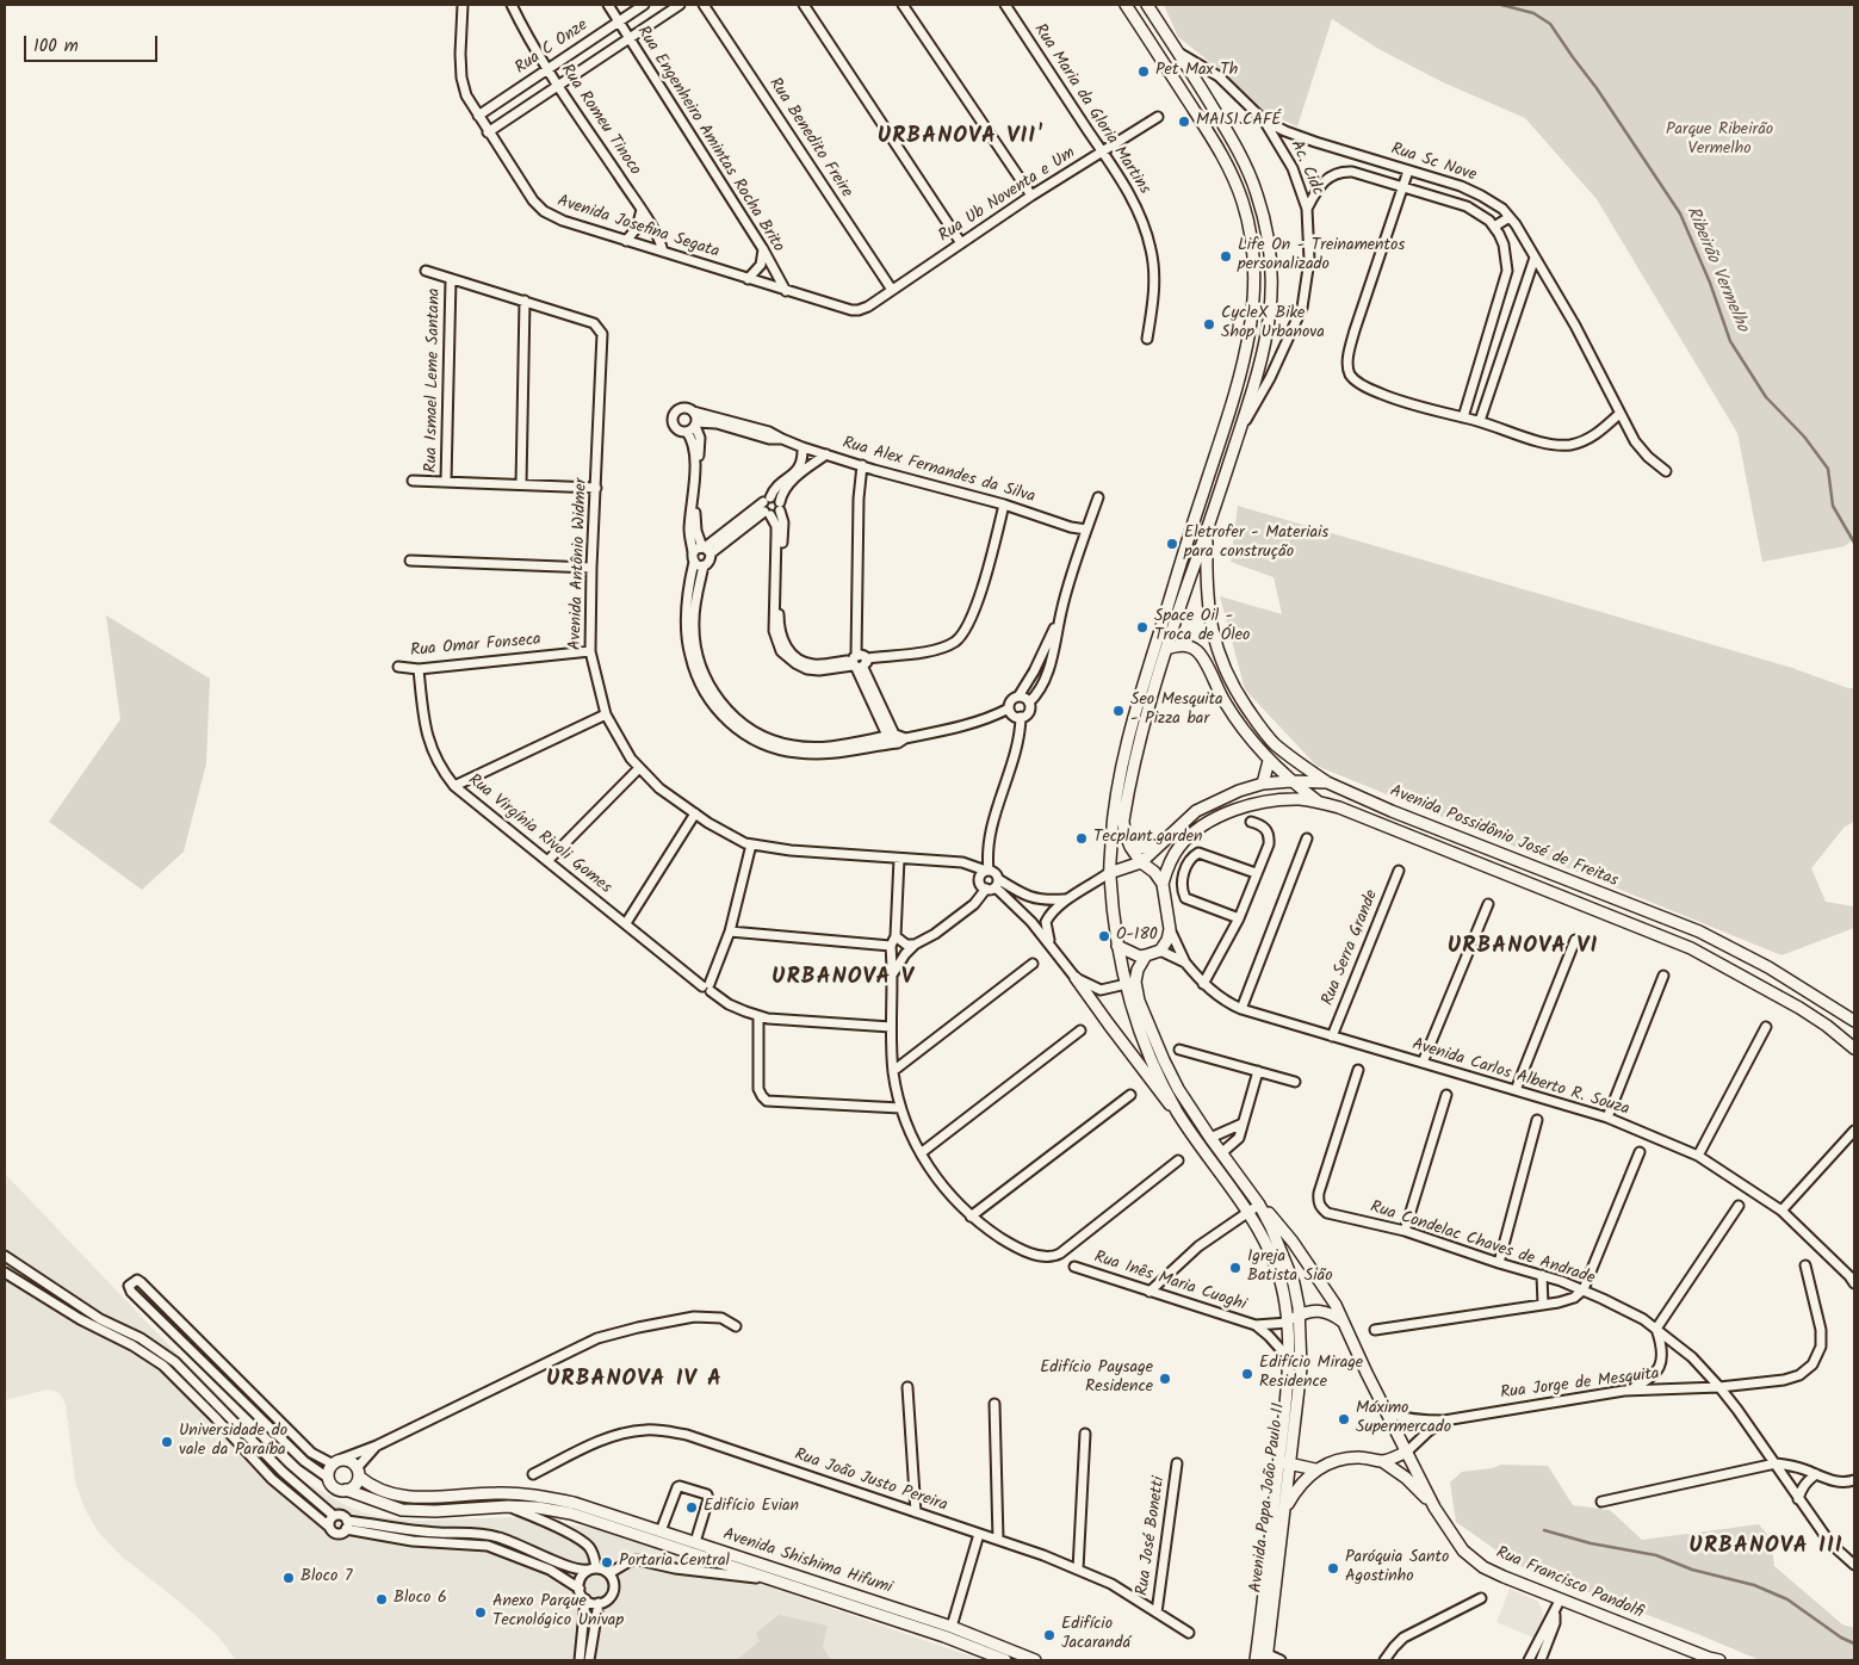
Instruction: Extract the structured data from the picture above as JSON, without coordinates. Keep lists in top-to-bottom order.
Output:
{
  "streets": {
    "street": [
      "Rua C Onze",
      "Rua Maria da Gloria Martins",
      "Rua Romeu Tinoco",
      "Rua Benedito Freire",
      "Rua Engenheiro Amintas Rocha Brito",
      "Rua Sc Nove",
      "Ac. Cidc",
      "Rua Ub Noventa e Um",
      "Avenida Josefina Segata",
      "Rua Ismael Leme Santana",
      "Rua Alex Fernandes da Silva",
      "Avenida Antônio Widmer",
      "Rua Omar Fonseca",
      "Rua Virgínia Rivoli Gomes",
      "Avenida Possidônio José de Freitas",
      "Rua Serra Grande",
      "Avenida Carlos Alberto R. Souza",
      "Rua Condelac Chaves de Andrade",
      "Rua Inês Maria Cuoghi",
      "Rua Jorge de Mesquita",
      "Rua João Justo Pereira",
      "Avenida Papa João Paulo II",
      "Rua José Bonetti",
      "Avenida Shishima Hifumi",
      "Rua Francisco Pandolfi"
    ]
  },
  "crossings": [
    ["Rua C Onze", "Rua Romeu Tinoco"],
    ["Rua C Onze", "Rua Engenheiro Amintas Rocha Brito"],
    ["Rua C Onze", "Avenida Josefina Segata"],
    ["Rua Maria da Gloria Martins", "Rua Ub Noventa e Um"],
    ["Rua Romeu Tinoco", "Avenida Josefina Segata"],
    ["Rua Benedito Freire", "Rua Ub Noventa e Um"],
    ["Rua Engenheiro Amintas Rocha Brito", "Avenida Josefina Segata"],
    ["Rua Sc Nove", "Ac. Cidc"],
    ["Rua Ub Noventa e Um", "Avenida Josefina Segata"],
    ["Rua Ismael Leme Santana", "Avenida Antônio Widmer"],
    ["Avenida Antônio Widmer", "Rua Omar Fonseca"],
    ["Rua Omar Fonseca", "Rua Virgínia Rivoli Gomes"],
    ["Rua Serra Grande", "Avenida Carlos Alberto R. Souza"],
    ["Rua Condelac Chaves de Andrade", "Rua Jorge de Mesquita"],
    ["Rua Inês Maria Cuoghi", "Avenida Papa João Paulo II"],
    ["Rua Jorge de Mesquita", "Rua Francisco Pandolfi"],
    ["Rua João Justo Pereira", "Rua José Bonetti"],
    ["Avenida Papa João Paulo II", "Rua Francisco Pandolfi"]
  ],
  "districts": [
    "URBANOVA VII'",
    "URBANOVA VI",
    "URBANOVA V",
    "URBANOVA IV A",
    "URBANOVA III"
  ],
  "water": ["Ribeirão Vermelho"],
  "parks": ["Parque Ribeirão Vermelho"],
  "places": [
    "Pet Max Th",
    "MAIS1.CAFÉ",
    "Life On - Treinamentos personalizado",
    "CycleX Bike Shop Urbanova",
    "Eletrofer - Materiais para construção",
    "Space Oil - Troca de Óleo",
    "Seo Mesquita - Pizza bar",
    "Tecplant.garden",
    "O-180",
    "Igreja Batista Sião",
    "Edifício Mirage Residence",
    "Edifício Paysage Residence",
    "Máximo Supermercado",
    "Universidade do vale da Paraíba",
    "Edifício Evian",
    "Portaria Central",
    "Paróquia Santo Agostinho",
    "Bloco 7",
    "Bloco 6",
    "Anexo Parque Tecnológico Univap",
    "Edifício Jacarandá"
  ],
  "scale_bar": "100 m"
}
